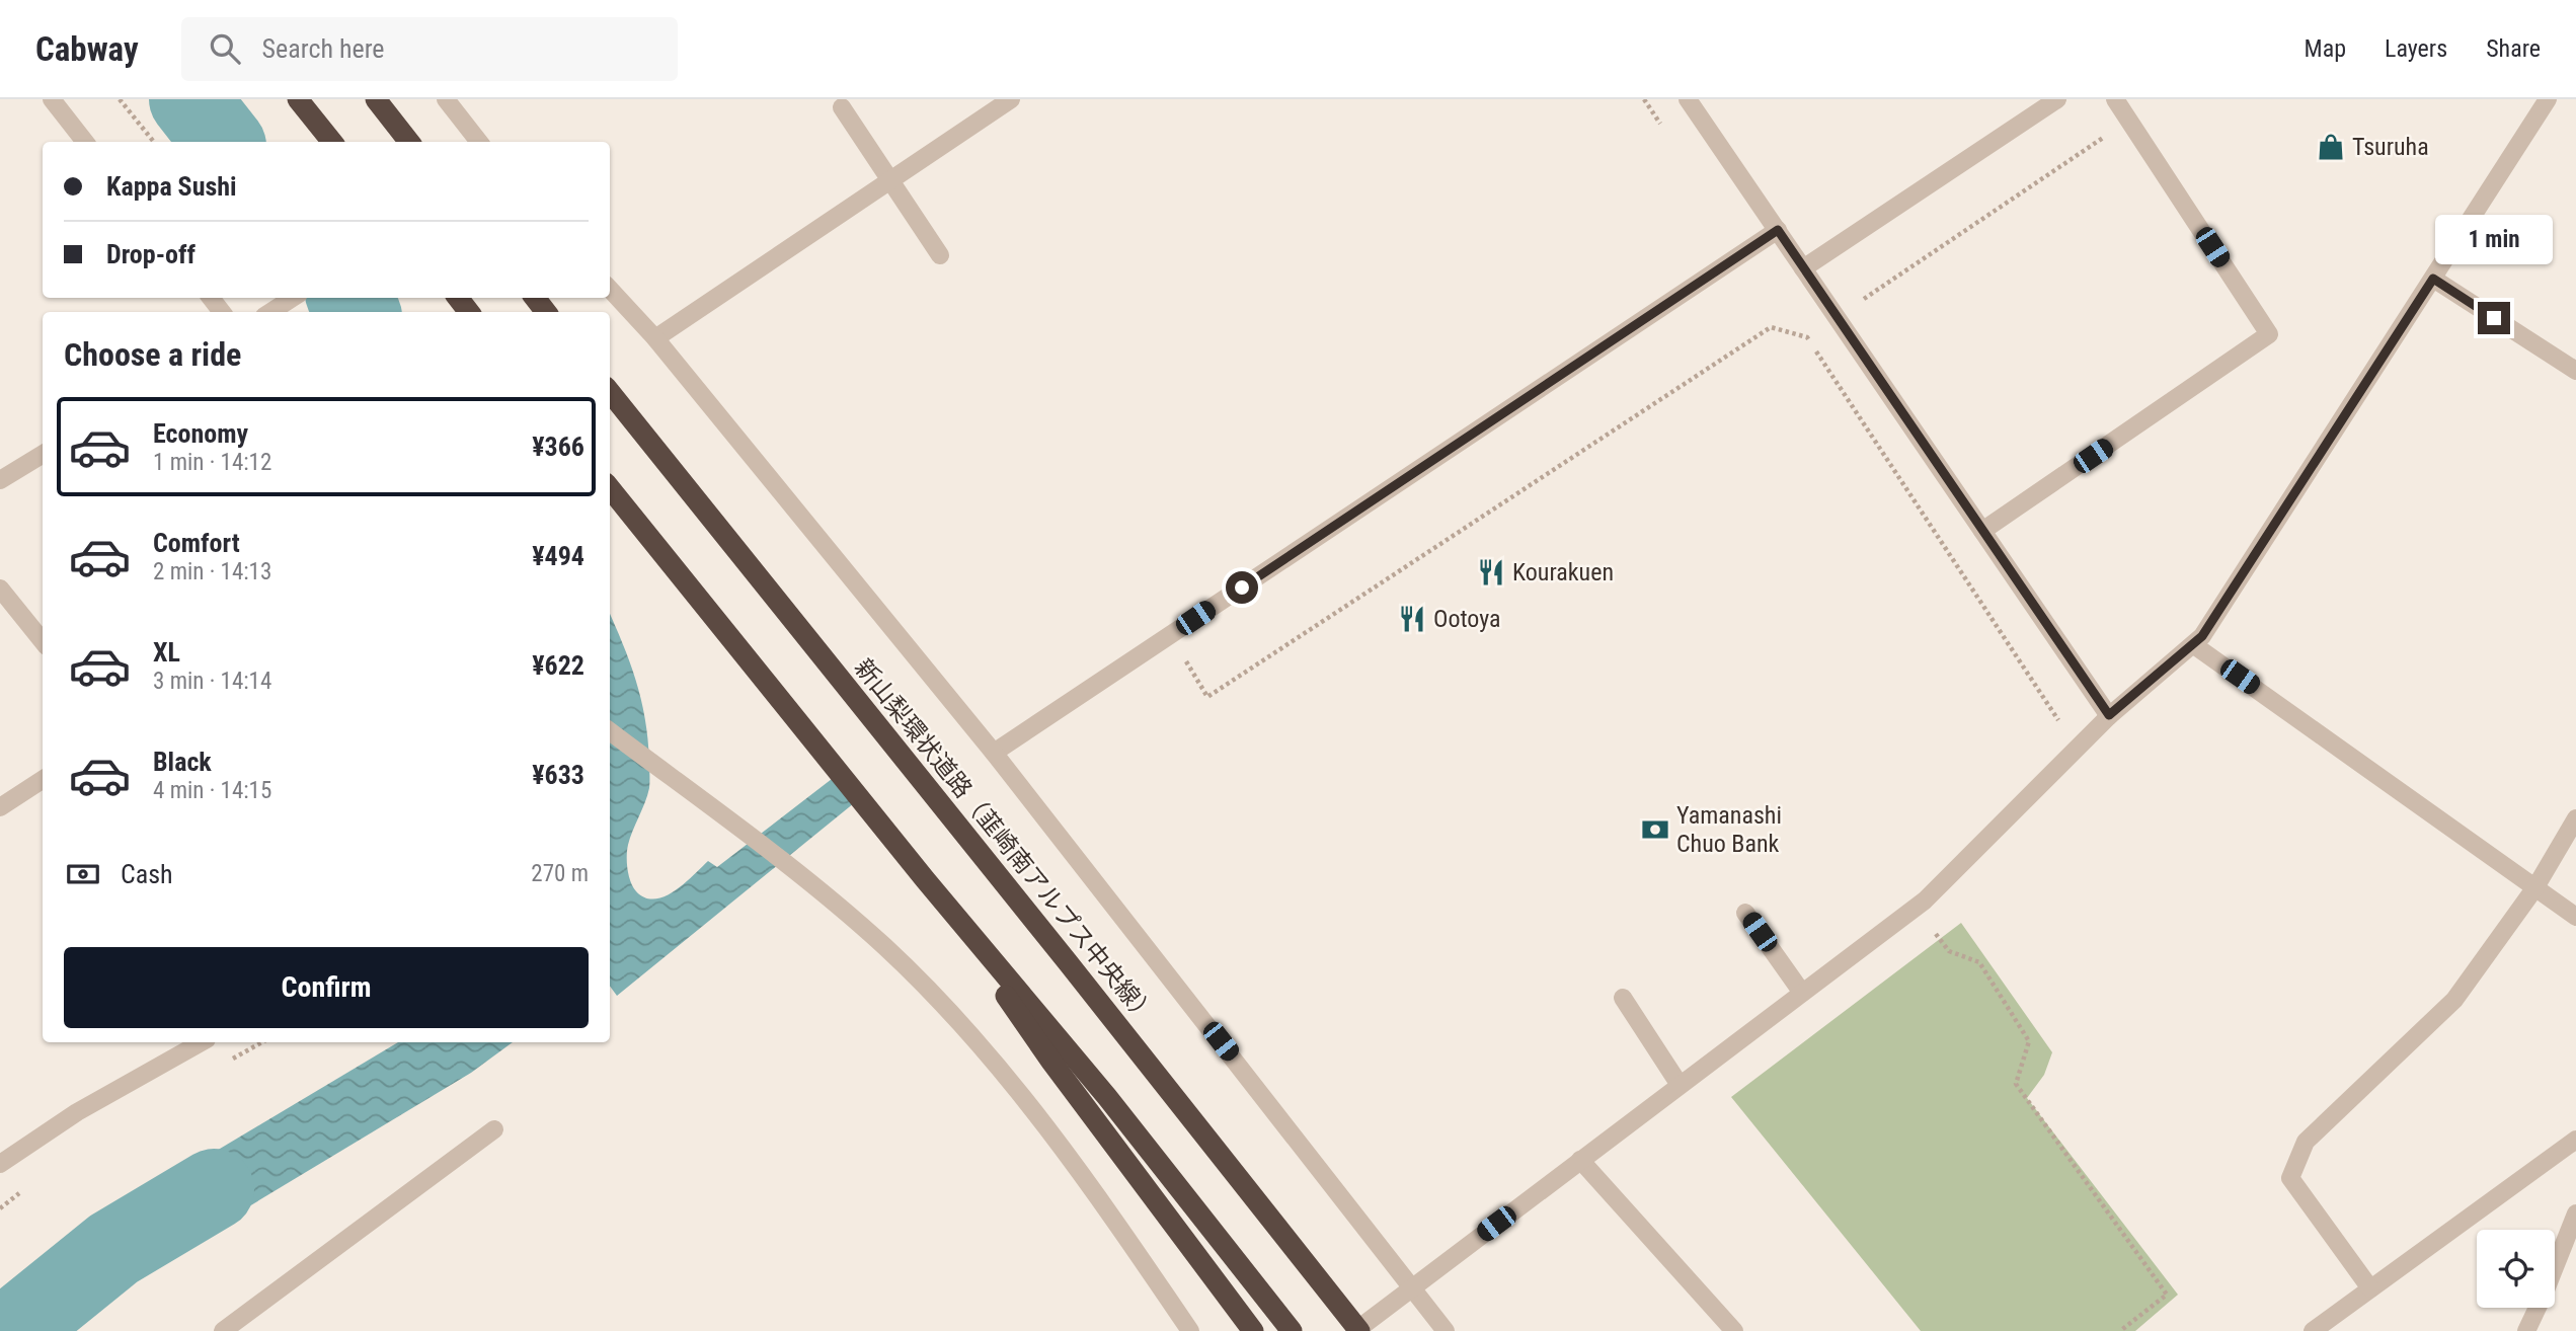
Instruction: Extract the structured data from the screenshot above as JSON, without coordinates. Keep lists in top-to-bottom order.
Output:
{
  "streets": {
    "highway": ["新山梨環状道路（韮崎南アルプス中央線）"]
  },
  "places": {
    "shop": ["Tsuruha"],
    "restaurant": ["Kourakuen", "Ootoya"],
    "bank": ["Yamanashi Chuo Bank"]
  },
  "page": {
    "header": "Cabway",
    "search": "Search here",
    "nav": ["Map", "Layers", "Share"],
    "banner": ["Kappa Sushi", "Drop-off"],
    "bubble": "1 min",
    "heading": "Choose a ride",
    "list": [
      {
        "name": "Economy",
        "note": "1 min · 14:12",
        "value": "¥366"
      },
      {
        "name": "Comfort",
        "note": "2 min · 14:13",
        "value": "¥494"
      },
      {
        "name": "XL",
        "note": "3 min · 14:14",
        "value": "¥622"
      },
      {
        "name": "Black",
        "note": "4 min · 14:15",
        "value": "¥633"
      }
    ],
    "pay": ["Cash", "270 m"],
    "buttons": "Confirm"
  }
}
